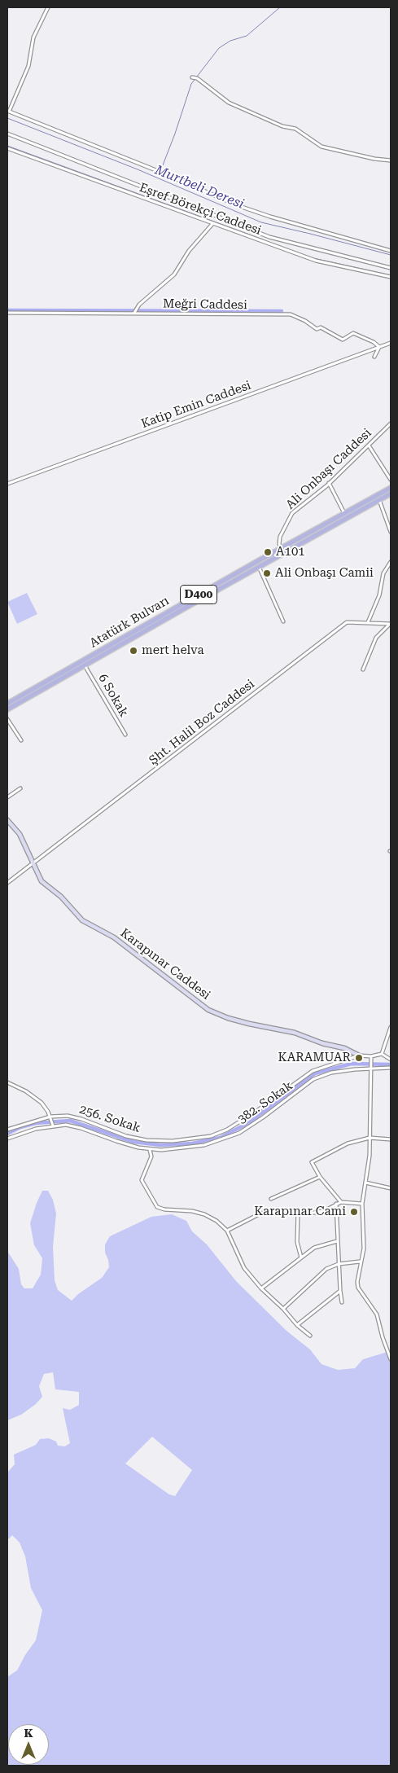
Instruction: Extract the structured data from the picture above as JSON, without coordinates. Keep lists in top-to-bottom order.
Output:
{
  "streets": {
    "main road": ["D400", "Atatürk Bulvarı"],
    "street": [
      "Eşref Börekçi Caddesi",
      "Meğri Caddesi",
      "Katip Emin Caddesi",
      "Ali Onbaşı Caddesi",
      "6 Sokak",
      "Şht. Halil Boz Caddesi",
      "Karapınar Caddesi",
      "382. Sokak",
      "256. Sokak"
    ]
  },
  "crossings": [
    ["Meğri Caddesi", "Katip Emin Caddesi"],
    ["Ali Onbaşı Caddesi", "Atatürk Bulvarı"],
    ["Atatürk Bulvarı", "6 Sokak"],
    ["Şht. Halil Boz Caddesi", "Karapınar Caddesi"],
    ["Karapınar Caddesi", "256. Sokak"]
  ],
  "water": ["Murtbeli Deresi"],
  "places": [
    "A101",
    "Ali Onbaşı Camii",
    "mert helva",
    "KARAMUAR",
    "Karapınar Cami"
  ],
  "north": "top"
}
